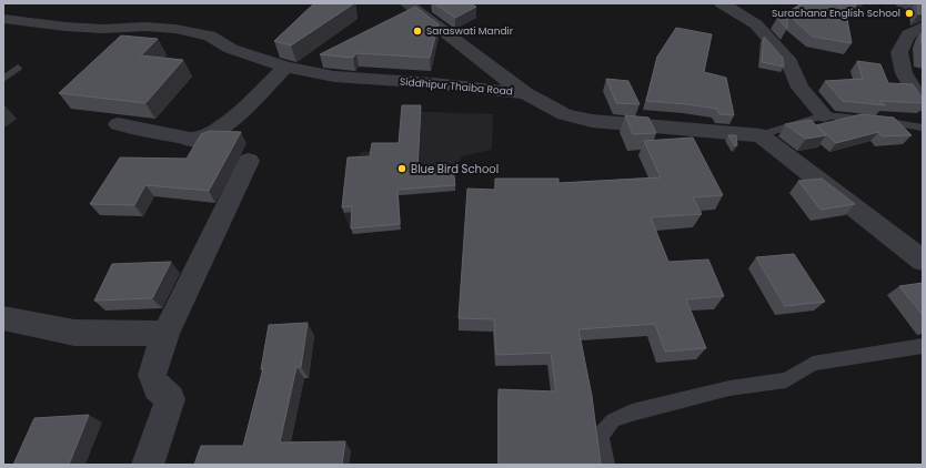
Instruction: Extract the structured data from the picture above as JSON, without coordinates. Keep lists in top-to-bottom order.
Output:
{
  "streets": {
    "street": ["Siddhipur Thaiba Road"]
  },
  "places": ["Surachana English School", "Saraswati Mandir", "Blue Bird School"]
}
